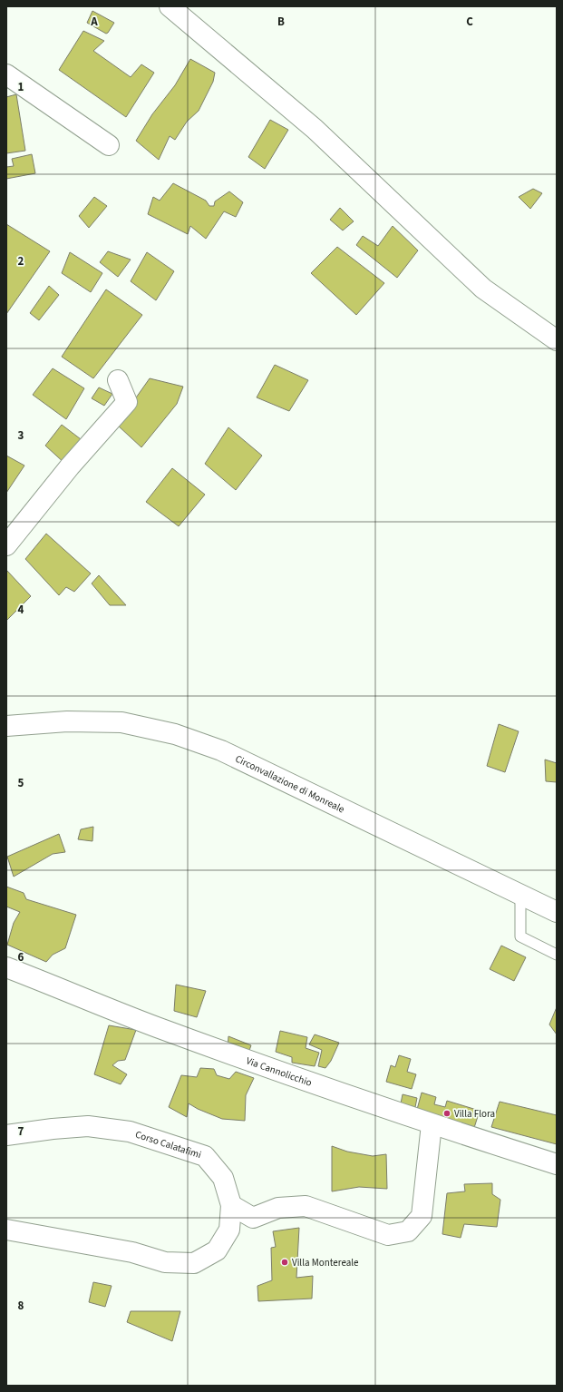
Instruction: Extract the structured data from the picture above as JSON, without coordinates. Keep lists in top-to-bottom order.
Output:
{
  "streets": {
    "street": ["Circonvallazione di Monreale", "Via Cannolicchio", "Corso Calatafimi"]
  },
  "places": ["Villa Flora", "Villa Montereale"],
  "grid": {
    "columns": ["A", "B", "C"],
    "rows": [
      "1",
      "2",
      "3",
      "4",
      "5",
      "6",
      "7",
      "8"
    ]
  }
}
